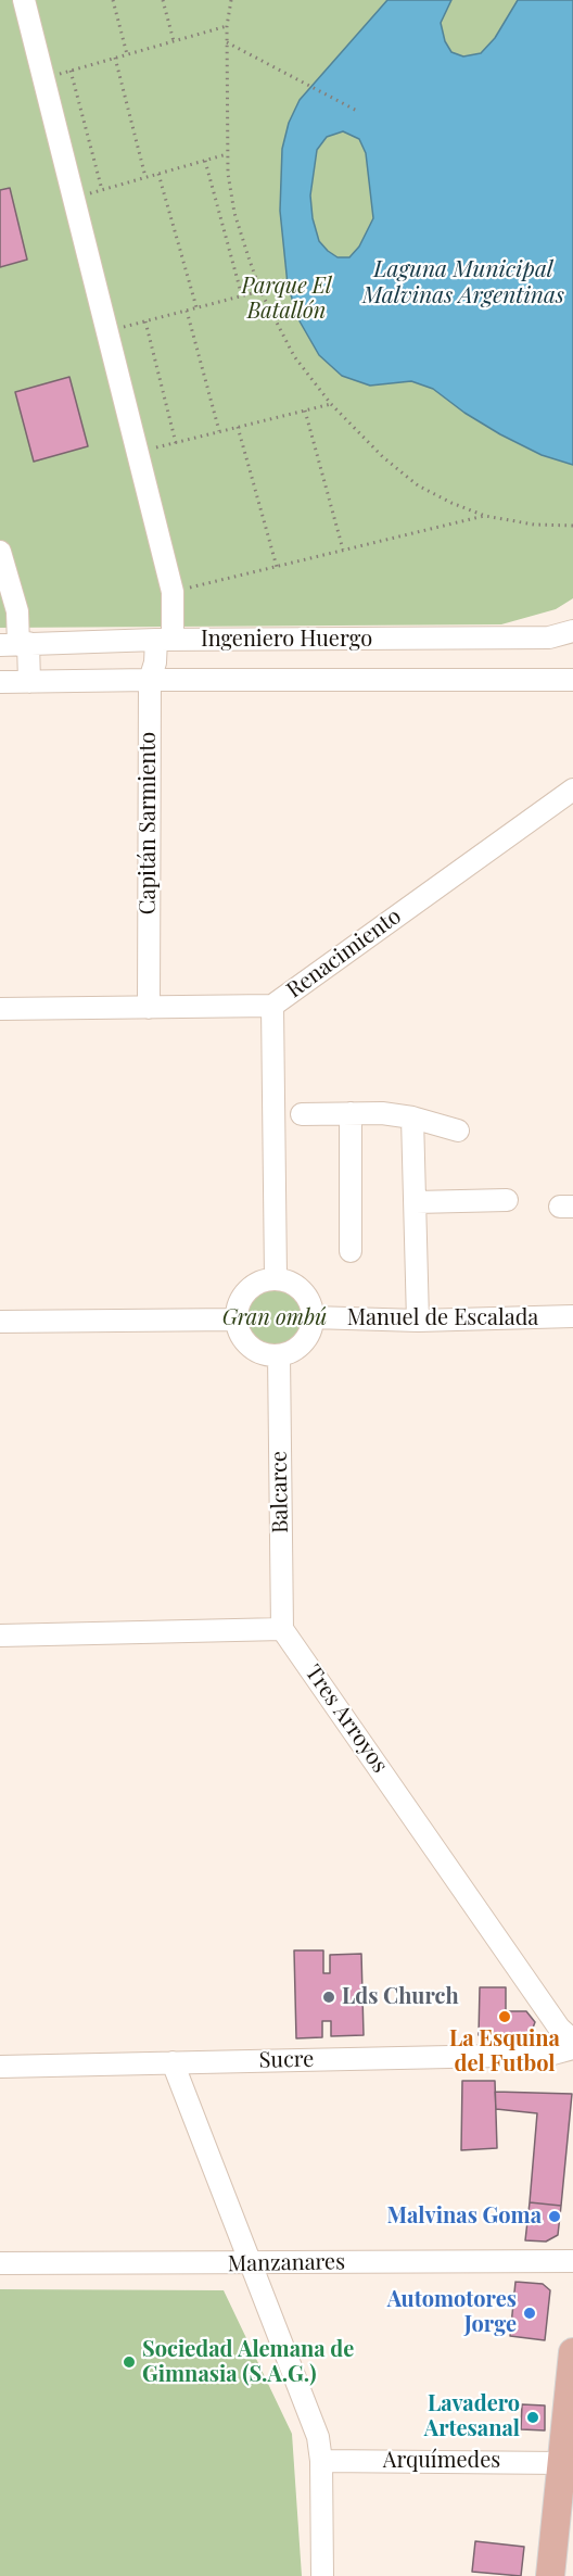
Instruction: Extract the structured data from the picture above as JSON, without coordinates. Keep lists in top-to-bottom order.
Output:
{
  "streets": {
    "street": [
      "Ingeniero Huergo",
      "Capitán Sarmiento",
      "Renacimiento",
      "Manuel de Escalada",
      "Balcarce",
      "Tres Arroyos",
      "Sucre",
      "Manzanares",
      "Arquímedes"
    ]
  },
  "crossings": [
    ["Ingeniero Huergo", "Capitán Sarmiento"],
    ["Capitán Sarmiento", "Renacimiento"],
    ["Manuel de Escalada", "Balcarce"],
    ["Balcarce", "Tres Arroyos"]
  ],
  "water": ["Laguna Municipal Malvinas Argentinas"],
  "parks": ["Parque El Batallón", "Gran ombú"],
  "places": [
    "Lds Church",
    "La Esquina del Futbol",
    "Malvinas Goma",
    "Automotores Jorge",
    "Sociedad Alemana de Gimnasia (S.A.G.)",
    "Lavadero Artesanal"
  ]
}
